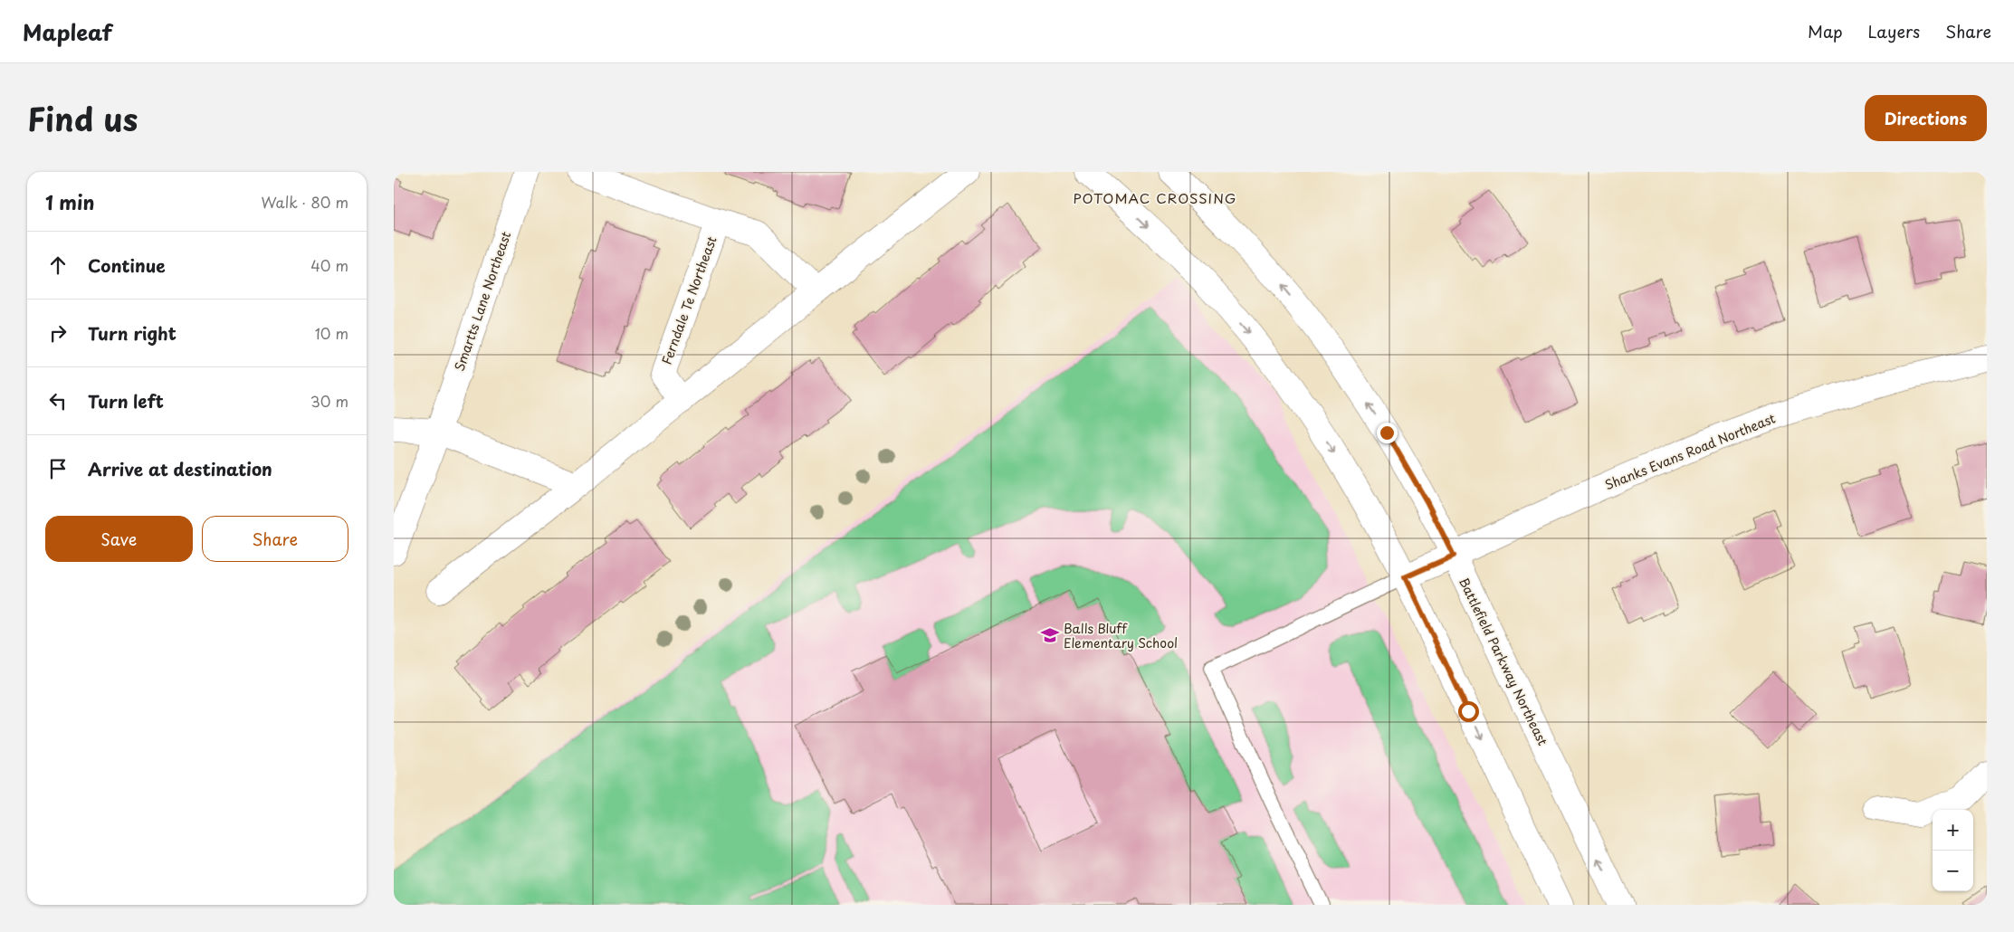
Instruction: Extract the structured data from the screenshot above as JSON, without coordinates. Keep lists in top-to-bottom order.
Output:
{
  "streets": {
    "street": [
      "Ferndale Te Northeast",
      "Smartts Lane Northeast",
      "Shanks Evans Road Northeast",
      "Battlefield Parkway Northeast"
    ]
  },
  "crossings": [
    ["Shanks Evans Road Northeast", "Battlefield Parkway Northeast"]
  ],
  "districts": ["POTOMAC CROSSING"],
  "places": {
    "school or university": ["Balls Bluff Elementary School"]
  },
  "page": {
    "header": "Mapleaf",
    "nav": ["Map", "Layers", "Share"],
    "title": "Find us",
    "buttons": [
      "Directions",
      ["Save", "Share"]
    ],
    "heading": ["1 min", "Walk · 80 m"],
    "list": [
      ["Continue", "40 m"],
      ["Turn right", "10 m"],
      ["Turn left", "30 m"],
      "Arrive at destination"
    ],
    "map_buttons": ["+", "−"]
  }
}
